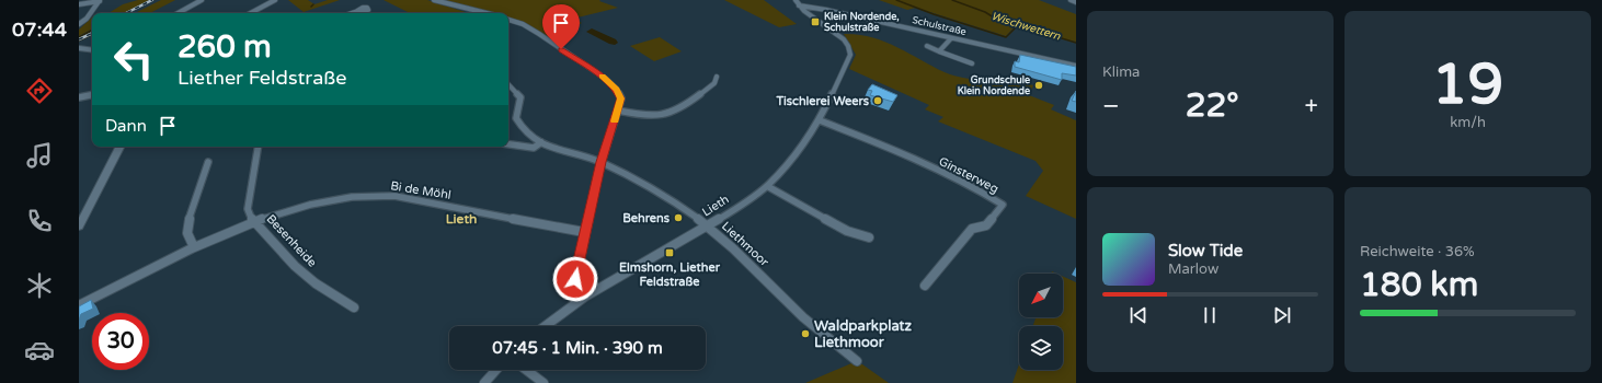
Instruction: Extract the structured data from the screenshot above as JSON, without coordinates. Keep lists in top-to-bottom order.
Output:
{
  "streets": {
    "street": [
      "Schulstraße",
      "Ginsterweg",
      "Bi de Möhl",
      "Lieth",
      "Besenheide",
      "Liethmoor"
    ]
  },
  "crossings": [
    ["Schulstraße", "Lieth"],
    ["Ginsterweg", "Lieth"],
    ["Bi de Möhl", "Besenheide"],
    ["Lieth", "Liethmoor"]
  ],
  "districts": ["Lieth"],
  "water": ["Wischwettern"],
  "places": {
    "transit": ["Klein Nordende, Schulstraße", "Elmshorn, Liether Feldstraße"],
    "other": [
      "Grundschule Klein Nordende",
      "Tischlerei Weers",
      "Behrens",
      "Waldparkplatz Liethmoor"
    ]
  },
  "north": "bottom left",
  "page": {
    "tabs": "07:44",
    "tile": [
      "Klima",
      ["19", "km/h"],
      ["Reichweite · 36%", "180 km"]
    ],
    "turn": ["260 m", "Liether Feldstraße"],
    "heat": ["−", "22°", "+"],
    "then": "Dann",
    "song": ["Slow Tide", "Marlow"],
    "limit": "30",
    "trip": "07:45 · 1 Min. · 390 m"
  }
}
